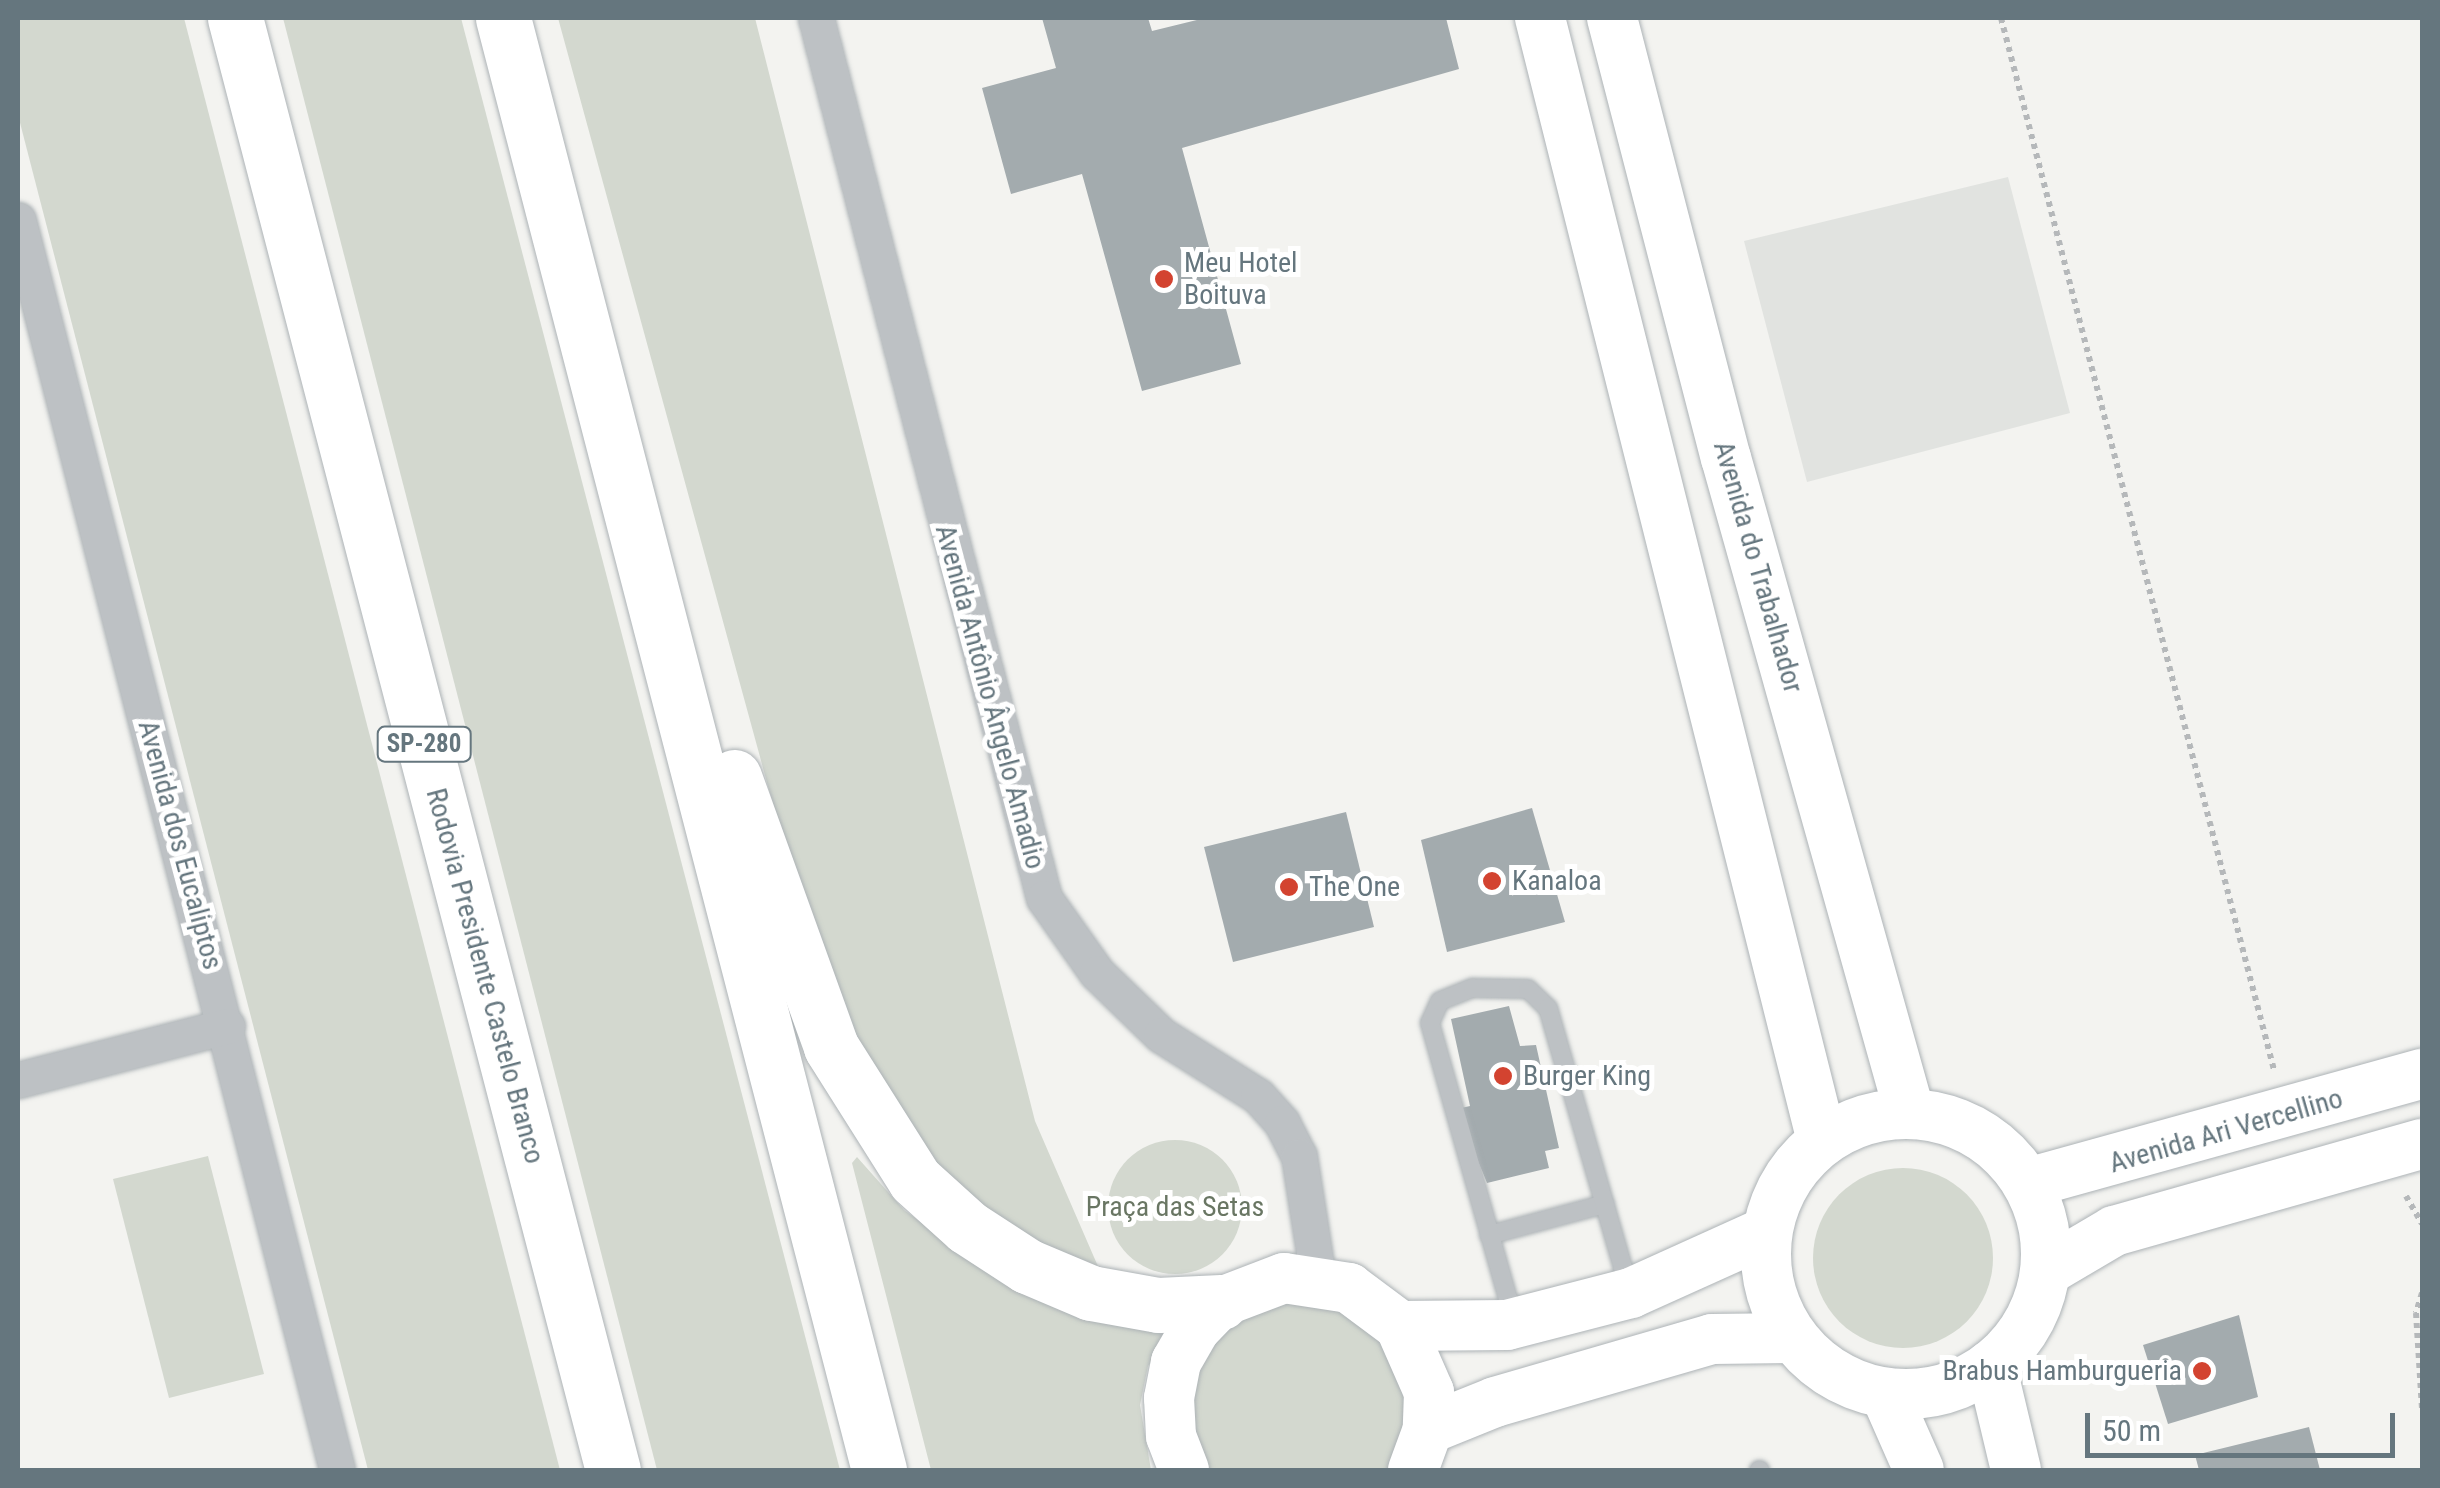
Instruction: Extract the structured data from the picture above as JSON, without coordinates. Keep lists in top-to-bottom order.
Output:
{
  "streets": {
    "highway": ["SP-280", "Rodovia Presidente Castelo Branco"],
    "street": [
      "Avenida do Trabalhador",
      "Avenida Antônio Ângelo Amadio",
      "Avenida dos Eucaliptos",
      "Avenida Ari Vercellino"
    ]
  },
  "crossings": [
    ["Avenida do Trabalhador", "Avenida Ari Vercellino"]
  ],
  "parks": ["Praça das Setas"],
  "places": [
    "Meu Hotel Boituva",
    "Kanaloa",
    "The One",
    "Burger King",
    "Brabus Hamburgueria"
  ],
  "scale_bar": "50 m"
}
